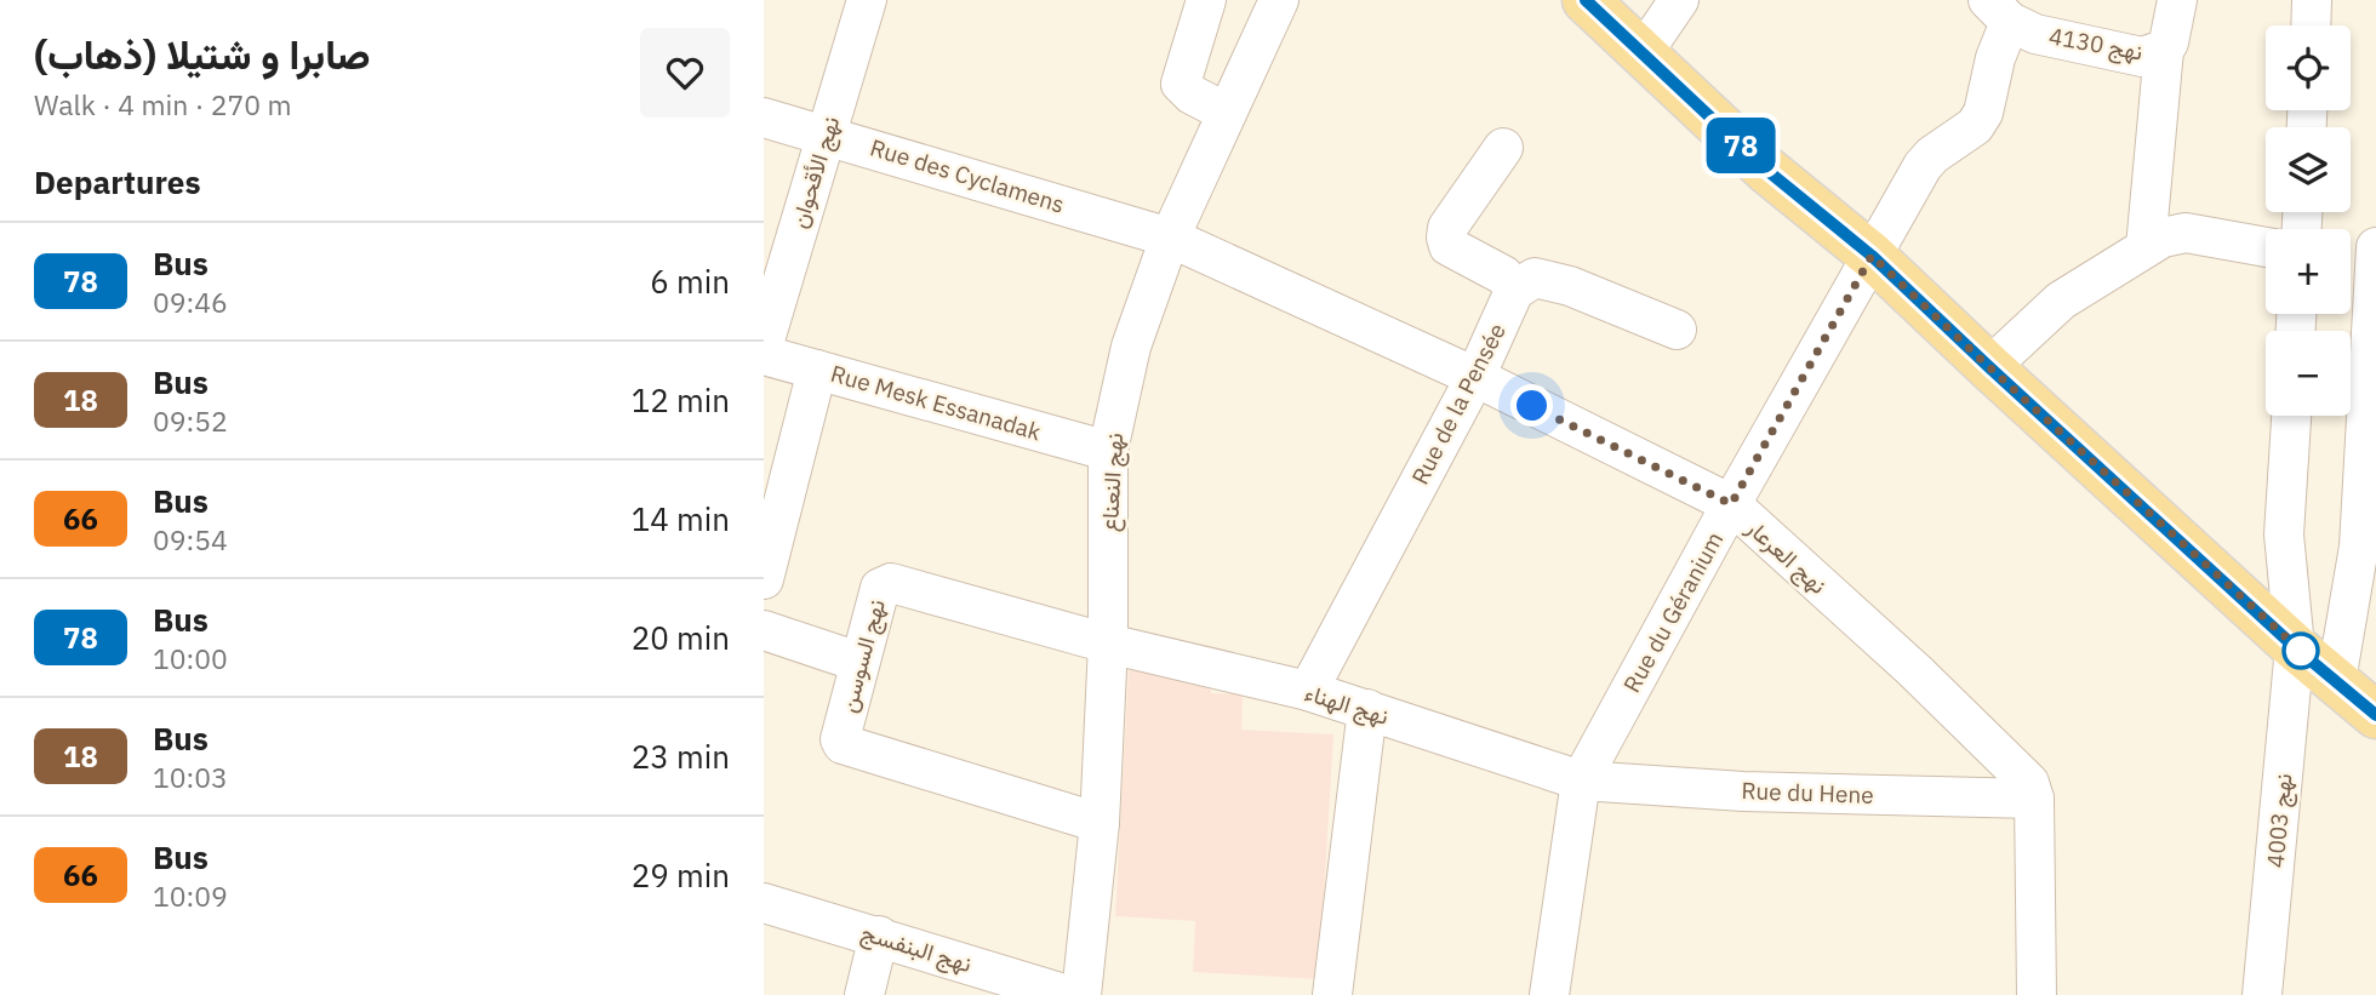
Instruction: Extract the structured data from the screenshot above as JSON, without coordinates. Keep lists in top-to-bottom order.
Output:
{
  "streets": {
    "street": [
      "نهج 4130",
      "نهج الأقحوان",
      "Rue des Cyclamens",
      "Rue Mesk Essanadak",
      "Rue de la Pensée",
      "نهج النعناع",
      "نهج العرعار",
      "Rue du Géranium",
      "نهج السوسن",
      "نهج الهناء",
      "Rue du Hene",
      "نهج 4003",
      "نهج البنفسج"
    ]
  },
  "crossings": [
    ["نهج 4130", "Rue du Géranium"],
    ["نهج الأقحوان", "Rue des Cyclamens"],
    ["Rue des Cyclamens", "نهج النعناع"],
    ["Rue des Cyclamens", "نهج العرعار"],
    ["Rue Mesk Essanadak", "نهج النعناع"],
    ["Rue de la Pensée", "نهج العرعار"],
    ["Rue de la Pensée", "نهج الهناء"],
    ["نهج النعناع", "نهج العرعار"],
    ["نهج النعناع", "نهج السوسن"],
    ["نهج النعناع", "نهج الهناء"],
    ["نهج العرعار", "Rue du Géranium"],
    ["نهج العرعار", "Rue du Hene"],
    ["Rue du Géranium", "نهج الهناء"],
    ["Rue du Géranium", "Rue du Hene"],
    ["نهج السوسن", "نهج الهناء"],
    ["نهج الهناء", "Rue du Hene"]
  ],
  "lines": ["bus line 78"],
  "page": {
    "heading": [
      ["صابرا و شتيلا (ذهاب)", "Walk · 4 min · 270 m"],
      "Departures"
    ],
    "on_map": "78",
    "map_buttons": ["+", "−"],
    "list": [
      {
        "mark": "78",
        "name": "Bus",
        "note": "09:46",
        "value": "6 min"
      },
      {
        "mark": "18",
        "name": "Bus",
        "note": "09:52",
        "value": "12 min"
      },
      {
        "mark": "66",
        "name": "Bus",
        "note": "09:54",
        "value": "14 min"
      },
      {
        "mark": "78",
        "name": "Bus",
        "note": "10:00",
        "value": "20 min"
      },
      {
        "mark": "18",
        "name": "Bus",
        "note": "10:03",
        "value": "23 min"
      },
      {
        "mark": "66",
        "name": "Bus",
        "note": "10:09",
        "value": "29 min"
      }
    ]
  }
}
